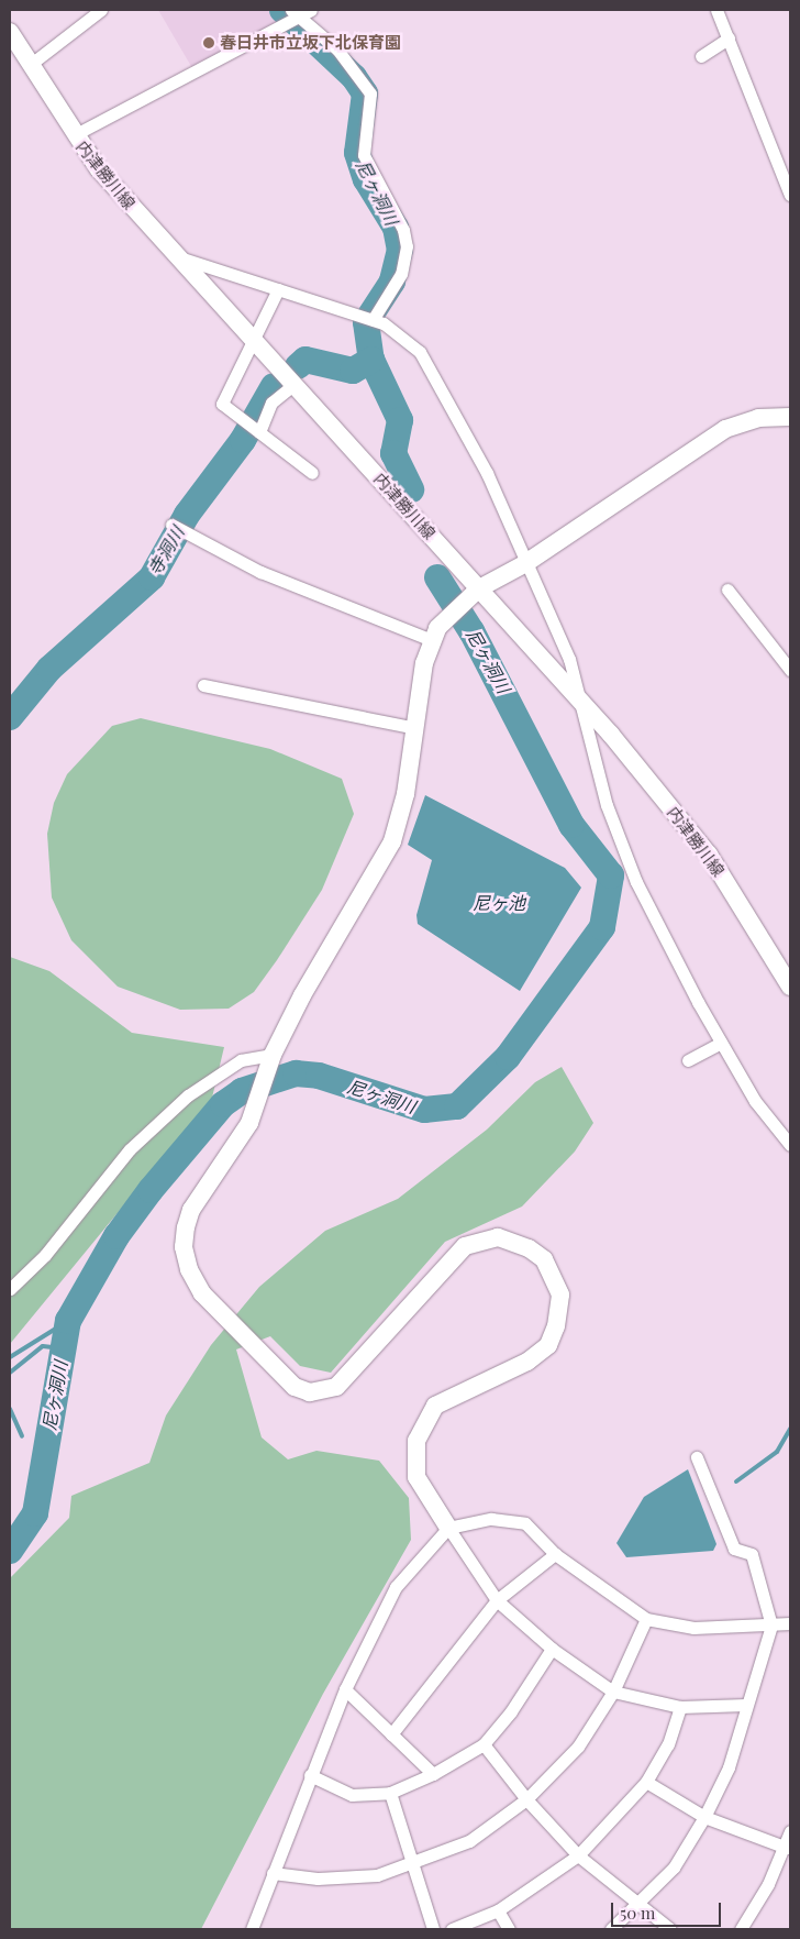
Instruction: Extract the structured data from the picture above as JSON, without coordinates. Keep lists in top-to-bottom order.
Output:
{
  "streets": {
    "street": ["内津勝川線"]
  },
  "water": ["尼ヶ洞川", "寺洞川", "尼ヶ池"],
  "places": ["春日井市立坂下北保育園"],
  "scale_bar": "50 m"
}
